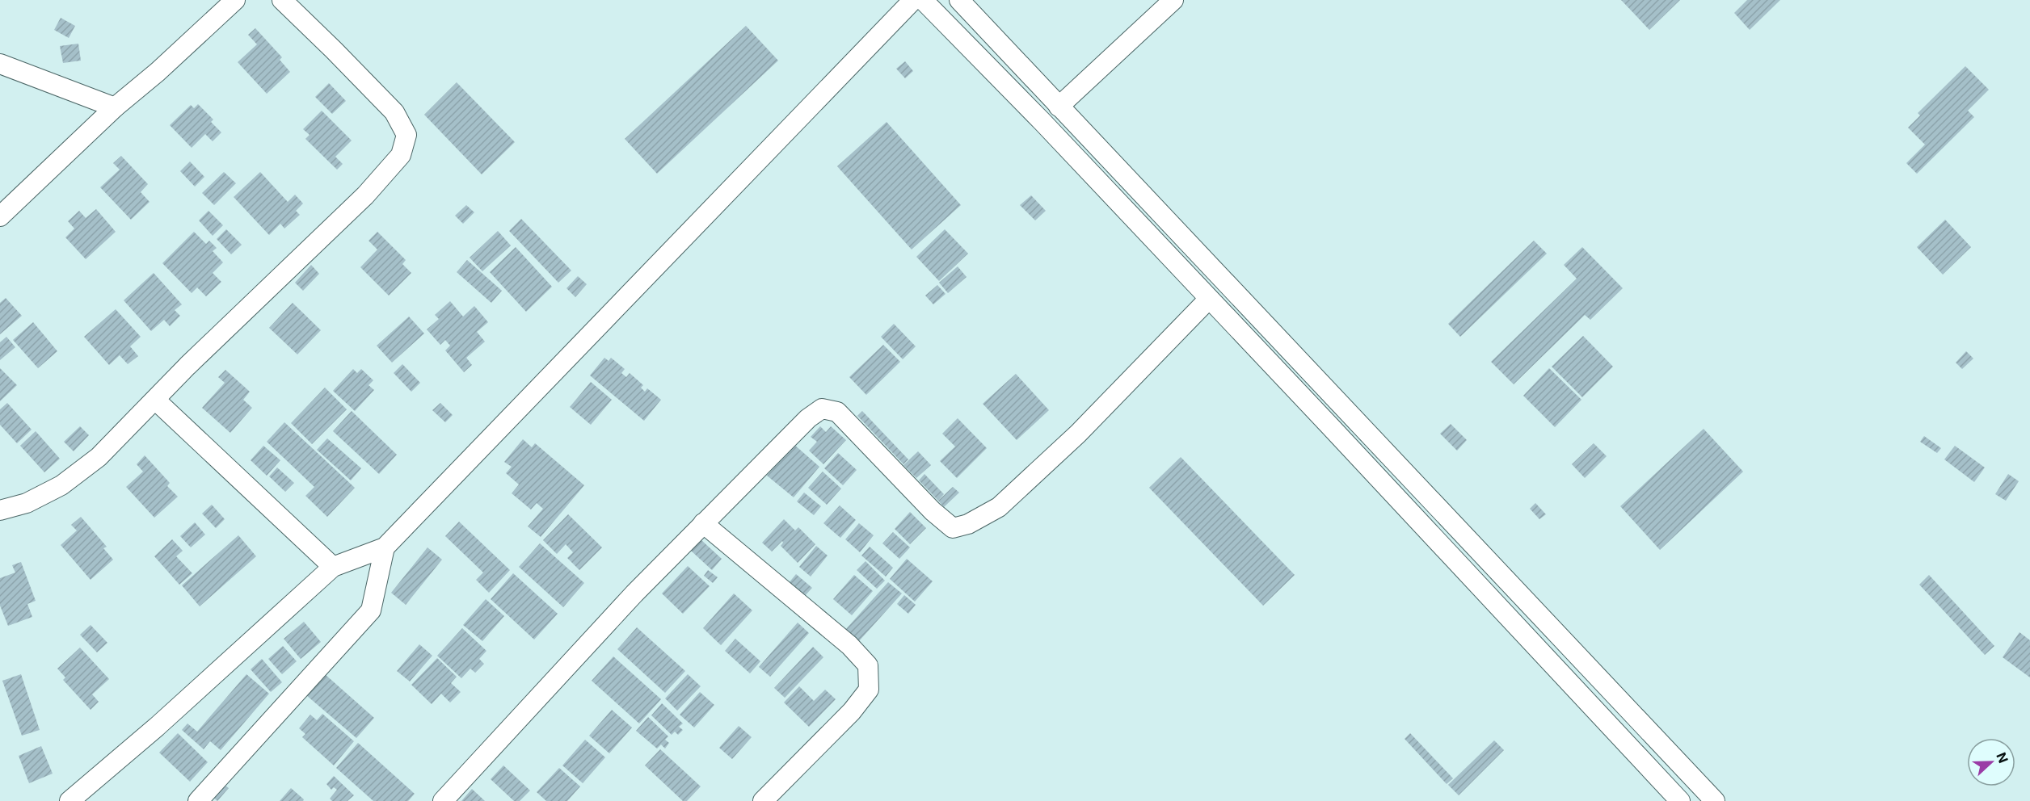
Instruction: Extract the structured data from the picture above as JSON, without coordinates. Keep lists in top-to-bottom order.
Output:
{
  "north": "right"
}
